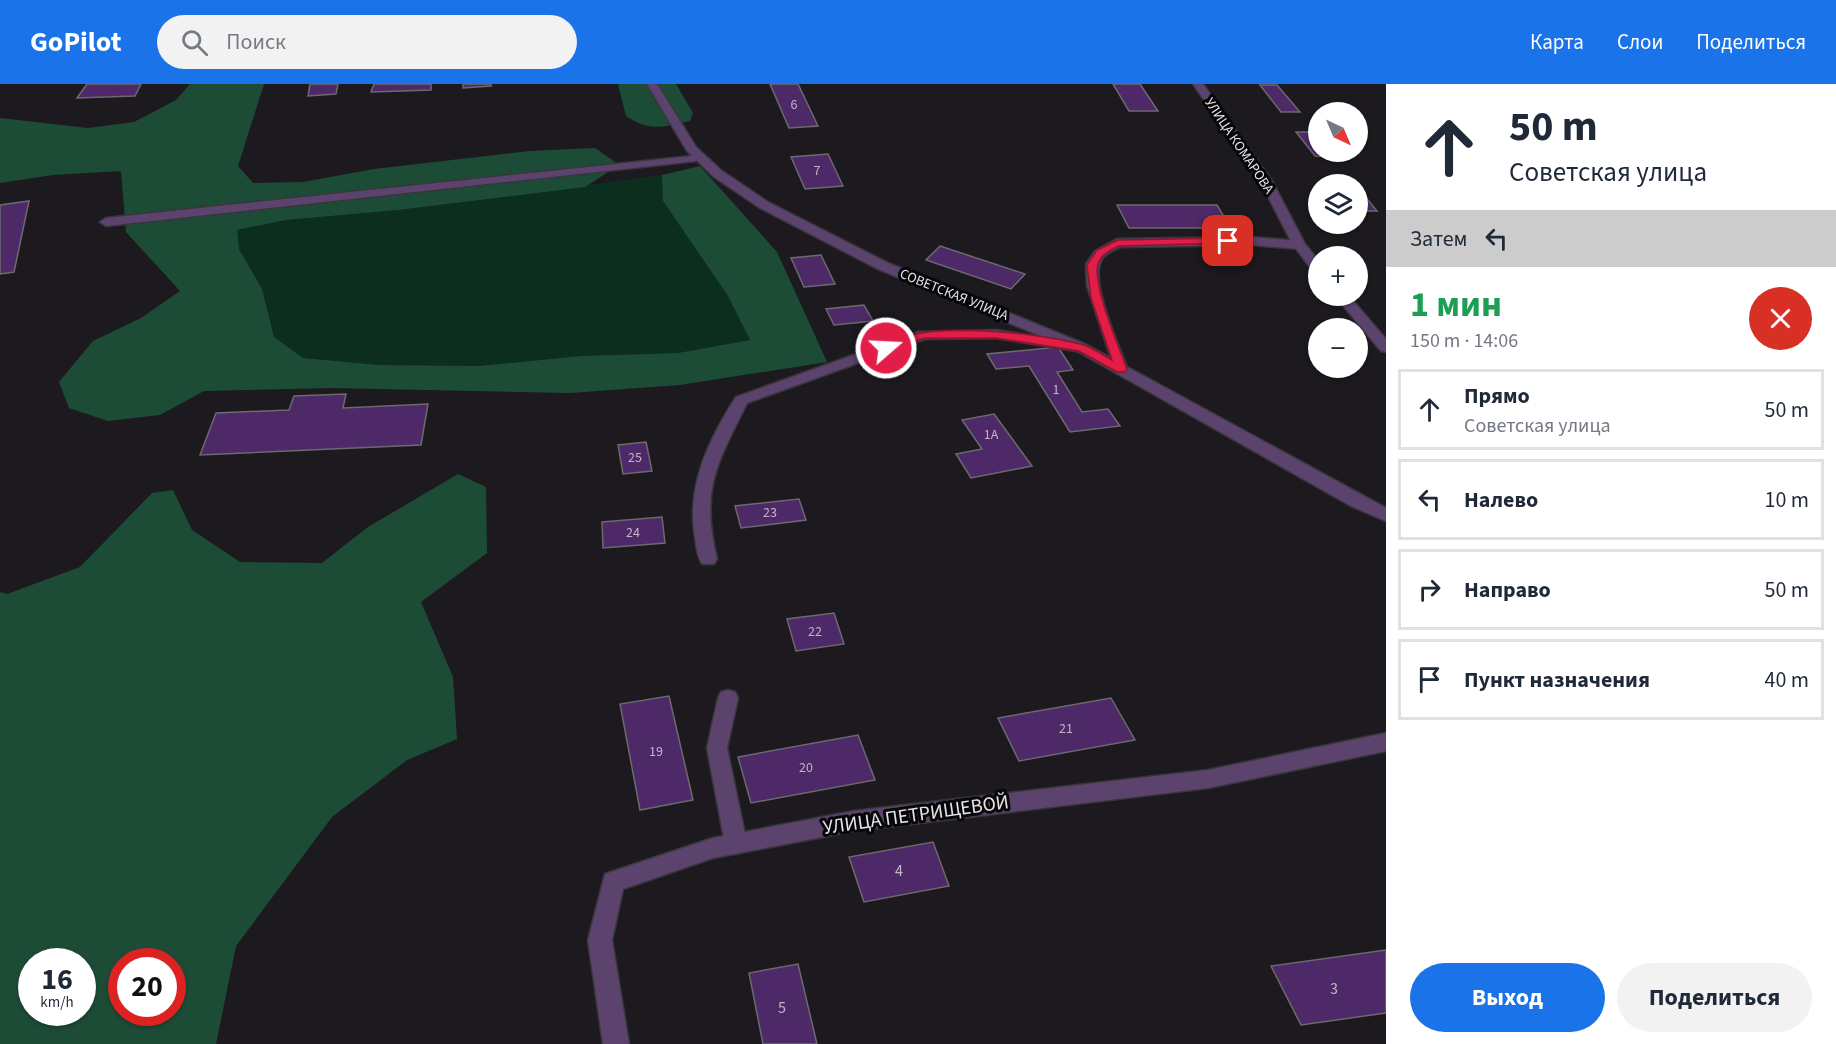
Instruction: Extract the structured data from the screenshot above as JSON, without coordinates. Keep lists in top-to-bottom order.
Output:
{
  "streets": {
    "street": ["УЛИЦА КОМАРОВА", "СОВЕТСКАЯ УЛИЦА", "УЛИЦА ПЕТРИЩЕВОЙ"]
  },
  "house_numbers": [
    "6",
    "7",
    "1",
    "1А",
    "25",
    "23",
    "24",
    "22",
    "21",
    "19",
    "20",
    "4",
    "3",
    "5"
  ],
  "north": "bottom right",
  "page": {
    "header": "GoPilot",
    "search": "Поиск",
    "nav": ["Карта", "Слои", "Поделиться"],
    "turn": ["50 m", "Советская улица"],
    "map_buttons": ["+", "−"],
    "then": "Затем",
    "heading": ["1 мин", "150 m · 14:06"],
    "list": [
      {
        "name": "Прямо",
        "note": "Советская улица",
        "value": "50 m"
      },
      {
        "name": "Налево",
        "value": "10 m"
      },
      {
        "name": "Направо",
        "value": "50 m"
      },
      {
        "name": "Пункт назначения",
        "value": "40 m"
      }
    ],
    "speed": "16 km/h",
    "limit": "20",
    "buttons": ["Выход", "Поделиться"]
  }
}
